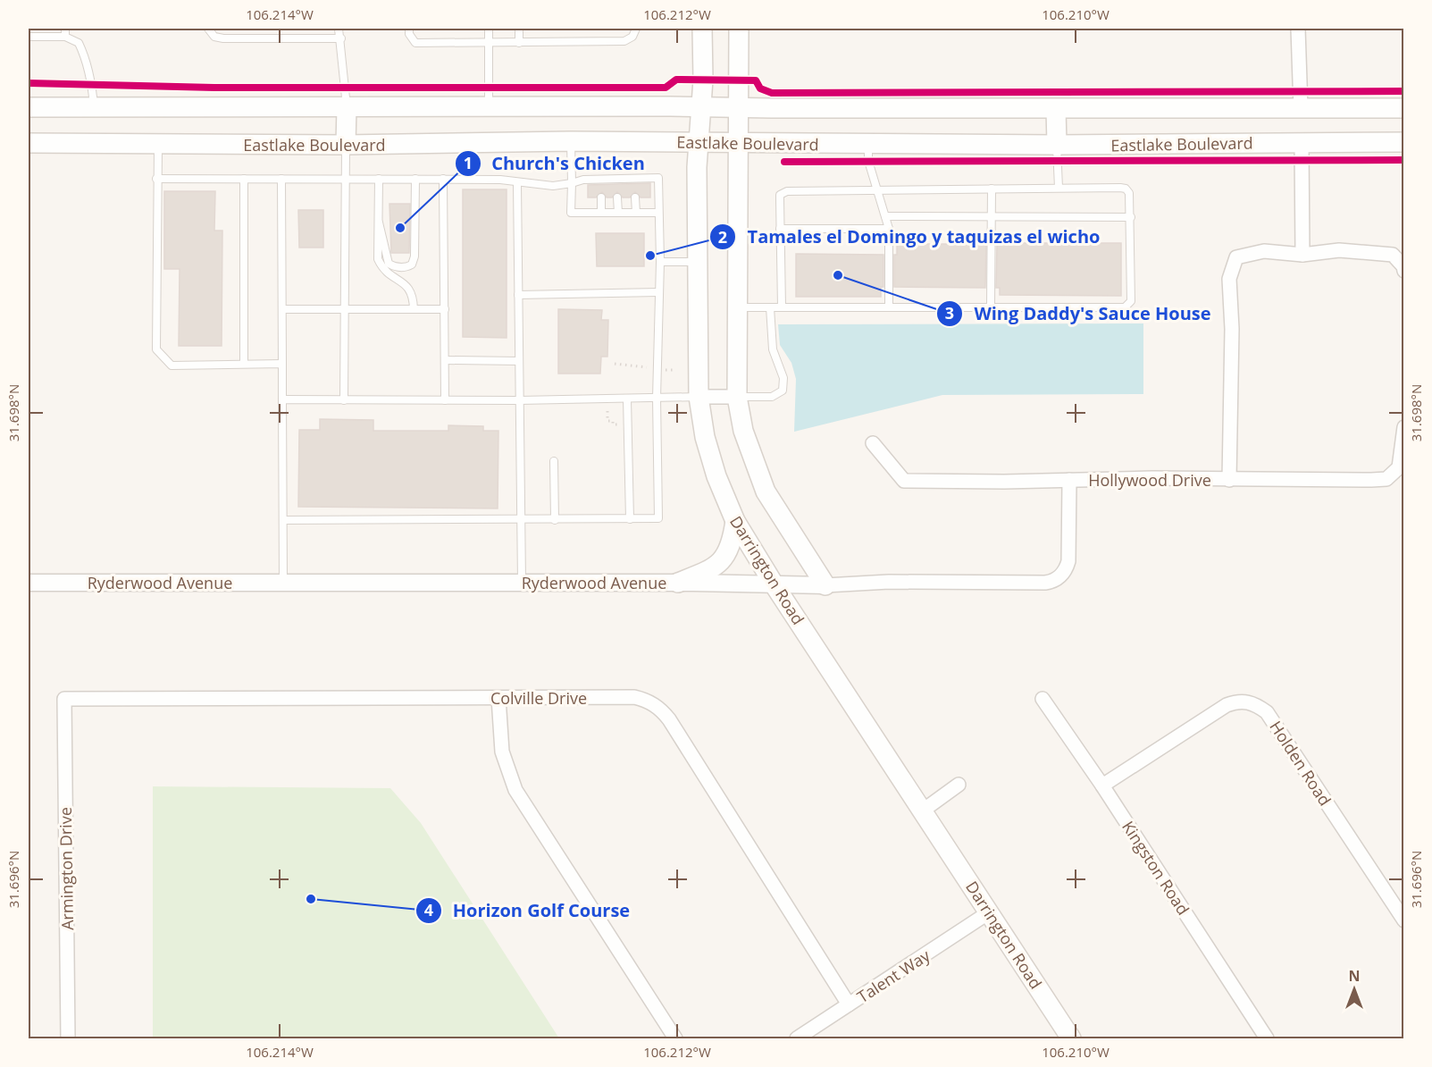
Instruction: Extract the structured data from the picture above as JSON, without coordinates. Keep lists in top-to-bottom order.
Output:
{
  "streets": {
    "main road": ["Eastlake Boulevard", "Darrington Road"],
    "street": [
      "Hollywood Drive",
      "Ryderwood Avenue",
      "Colville Drive",
      "Holden Road",
      "Kingston Road",
      "Armington Drive",
      "Talent Way"
    ]
  },
  "crossings": [
    ["Eastlake Boulevard", "Darrington Road"],
    ["Hollywood Drive", "Ryderwood Avenue"],
    ["Darrington Road", "Ryderwood Avenue"],
    ["Darrington Road", "Talent Way"],
    ["Colville Drive", "Armington Drive"],
    ["Colville Drive", "Talent Way"],
    ["Holden Road", "Kingston Road"]
  ],
  "places": [
    "Church's Chicken",
    "Tamales el Domingo y taquizas el wicho",
    "Wing Daddy's Sauce House",
    "Horizon Golf Course"
  ],
  "north": "top",
  "coordinates": [
    "106.214°W",
    "106.212°W",
    "106.210°W",
    "31.698°N",
    "31.696°N"
  ]
}
